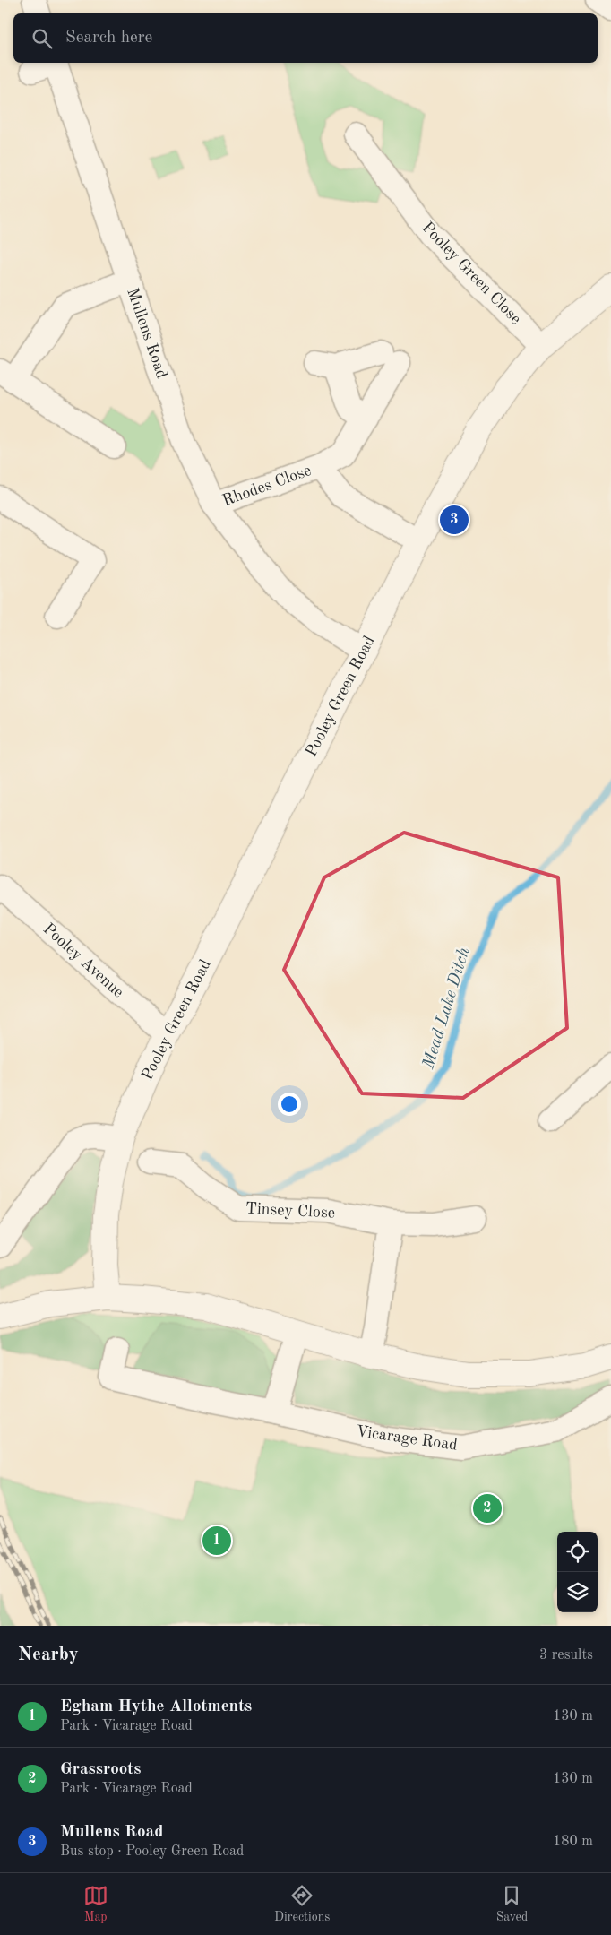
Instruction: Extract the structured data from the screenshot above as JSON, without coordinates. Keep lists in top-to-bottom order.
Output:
{
  "streets": {
    "street": [
      "Pooley Green Close",
      "Mullens Road",
      "Rhodes Close",
      "Pooley Green Road",
      "Pooley Avenue",
      "Tinsey Close",
      "Vicarage Road"
    ]
  },
  "crossings": [
    ["Pooley Green Close", "Pooley Green Road"],
    ["Mullens Road", "Rhodes Close"],
    ["Mullens Road", "Pooley Green Road"],
    ["Pooley Green Road", "Pooley Avenue"]
  ],
  "water": ["Mead Lake Ditch"],
  "page": {
    "search": "Search here",
    "pins": ["3", "2", "1"],
    "heading": ["Nearby", "3 results"],
    "list": [
      {
        "mark": "1",
        "name": "Egham Hythe Allotments",
        "note": "Park · Vicarage Road",
        "value": "130 m"
      },
      {
        "mark": "2",
        "name": "Grassroots",
        "note": "Park · Vicarage Road",
        "value": "130 m"
      },
      {
        "mark": "3",
        "name": "Mullens Road",
        "note": "Bus stop · Pooley Green Road",
        "value": "180 m"
      }
    ],
    "nav": ["Map", "Directions", "Saved"]
  }
}
